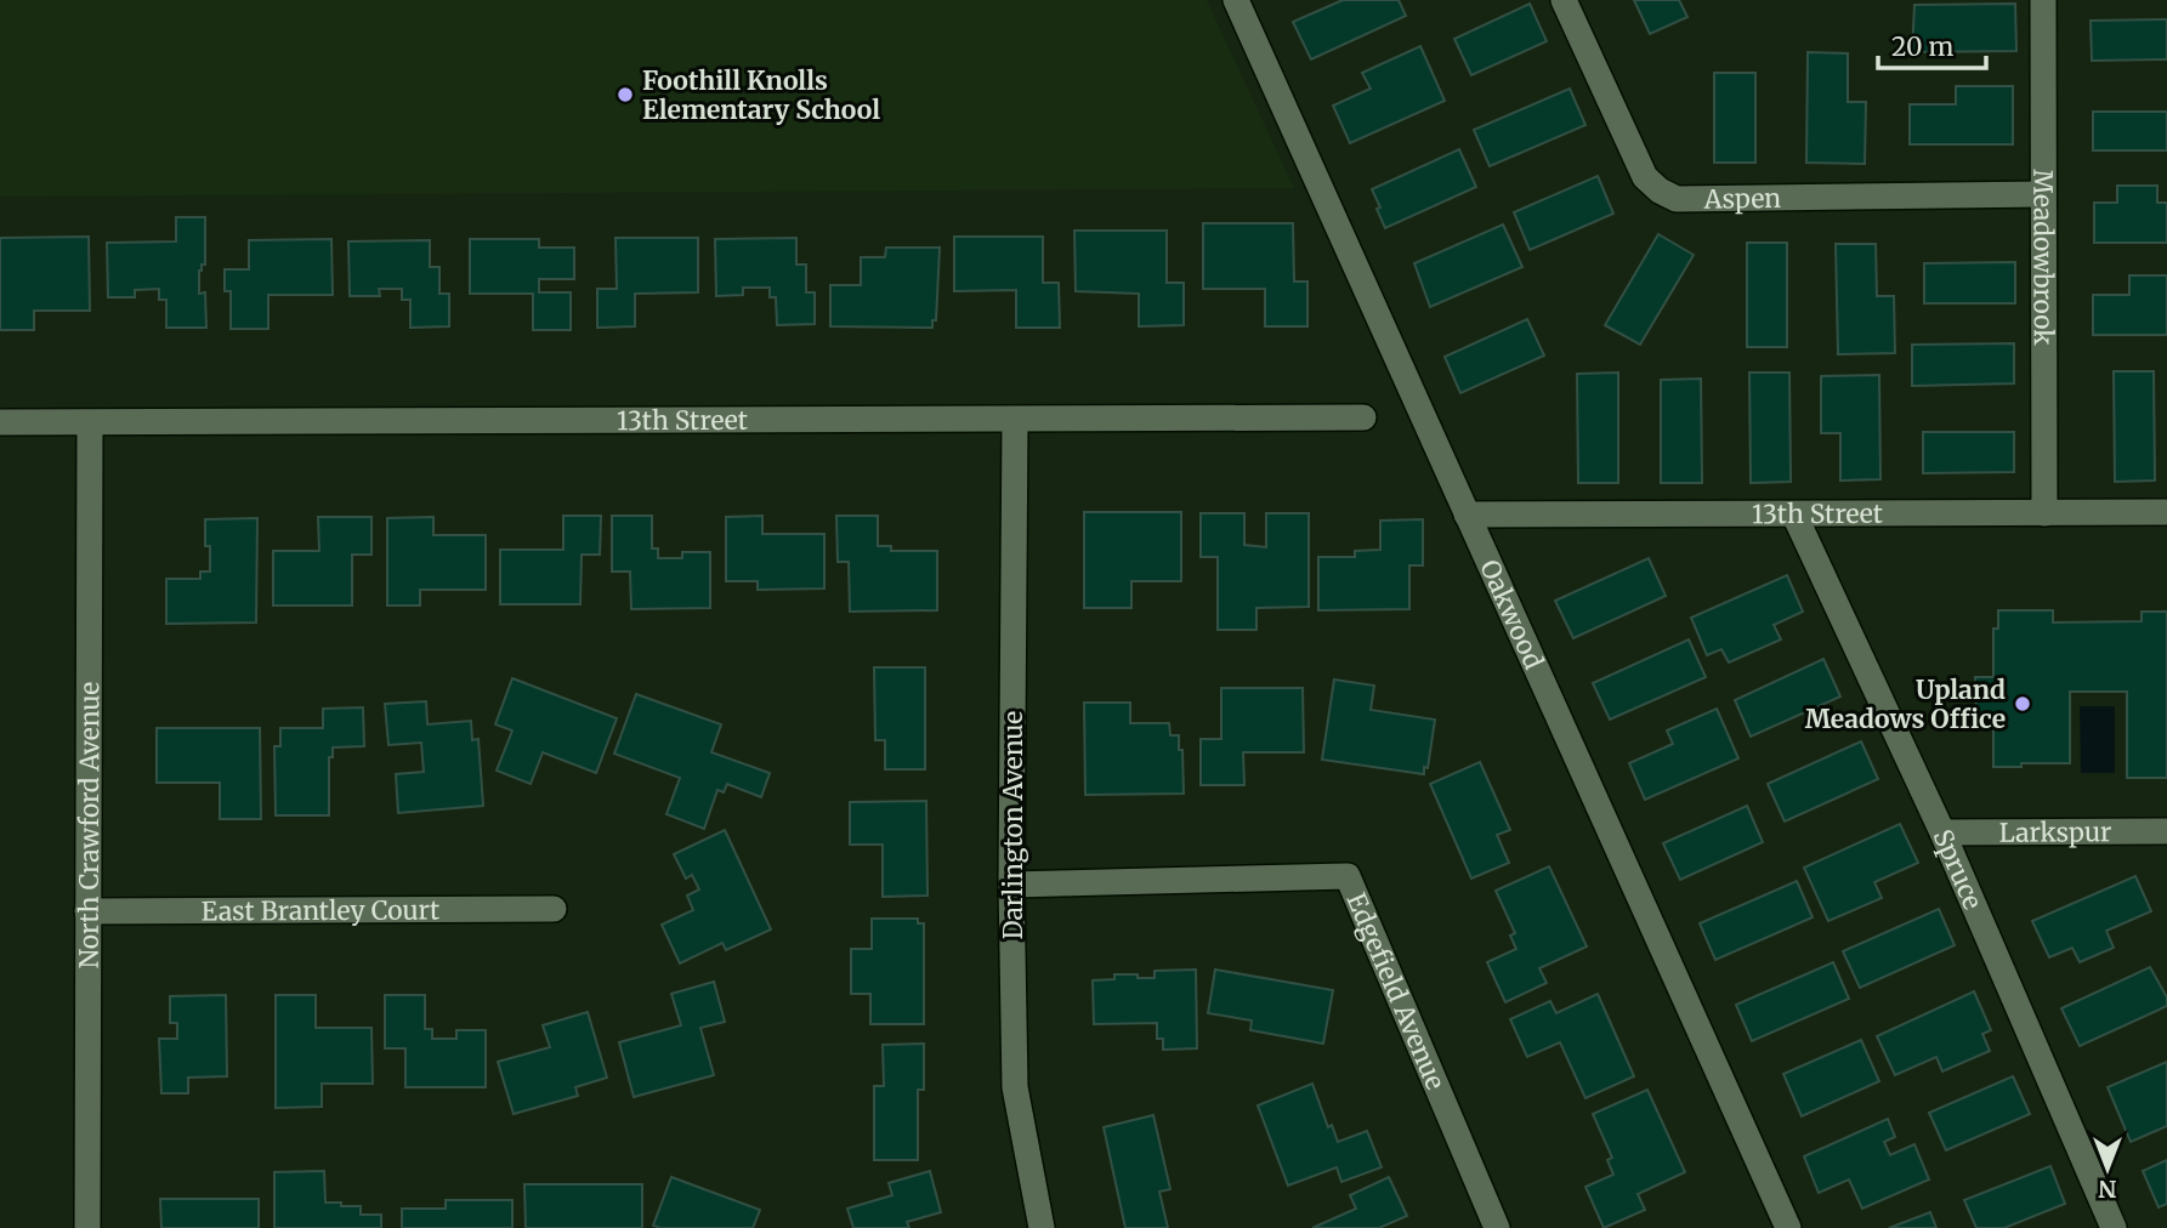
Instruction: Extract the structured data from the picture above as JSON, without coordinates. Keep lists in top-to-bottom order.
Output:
{
  "streets": {
    "street": [
      "Aspen",
      "Meadowbrook",
      "13th Street",
      "Oakwood",
      "North Crawford Avenue",
      "Darlington Avenue",
      "Larkspur",
      "Spruce",
      "East Brantley Court",
      "Edgefield Avenue"
    ]
  },
  "crossings": [
    ["Aspen", "Meadowbrook"],
    ["Meadowbrook", "13th Street"],
    ["13th Street", "Oakwood"],
    ["13th Street", "North Crawford Avenue"],
    ["13th Street", "Darlington Avenue"],
    ["13th Street", "Spruce"],
    ["North Crawford Avenue", "East Brantley Court"],
    ["Darlington Avenue", "Edgefield Avenue"],
    ["Larkspur", "Spruce"]
  ],
  "places": ["Foothill Knolls Elementary School", "Upland Meadows Office"],
  "scale_bar": "20 m",
  "north": "bottom"
}
